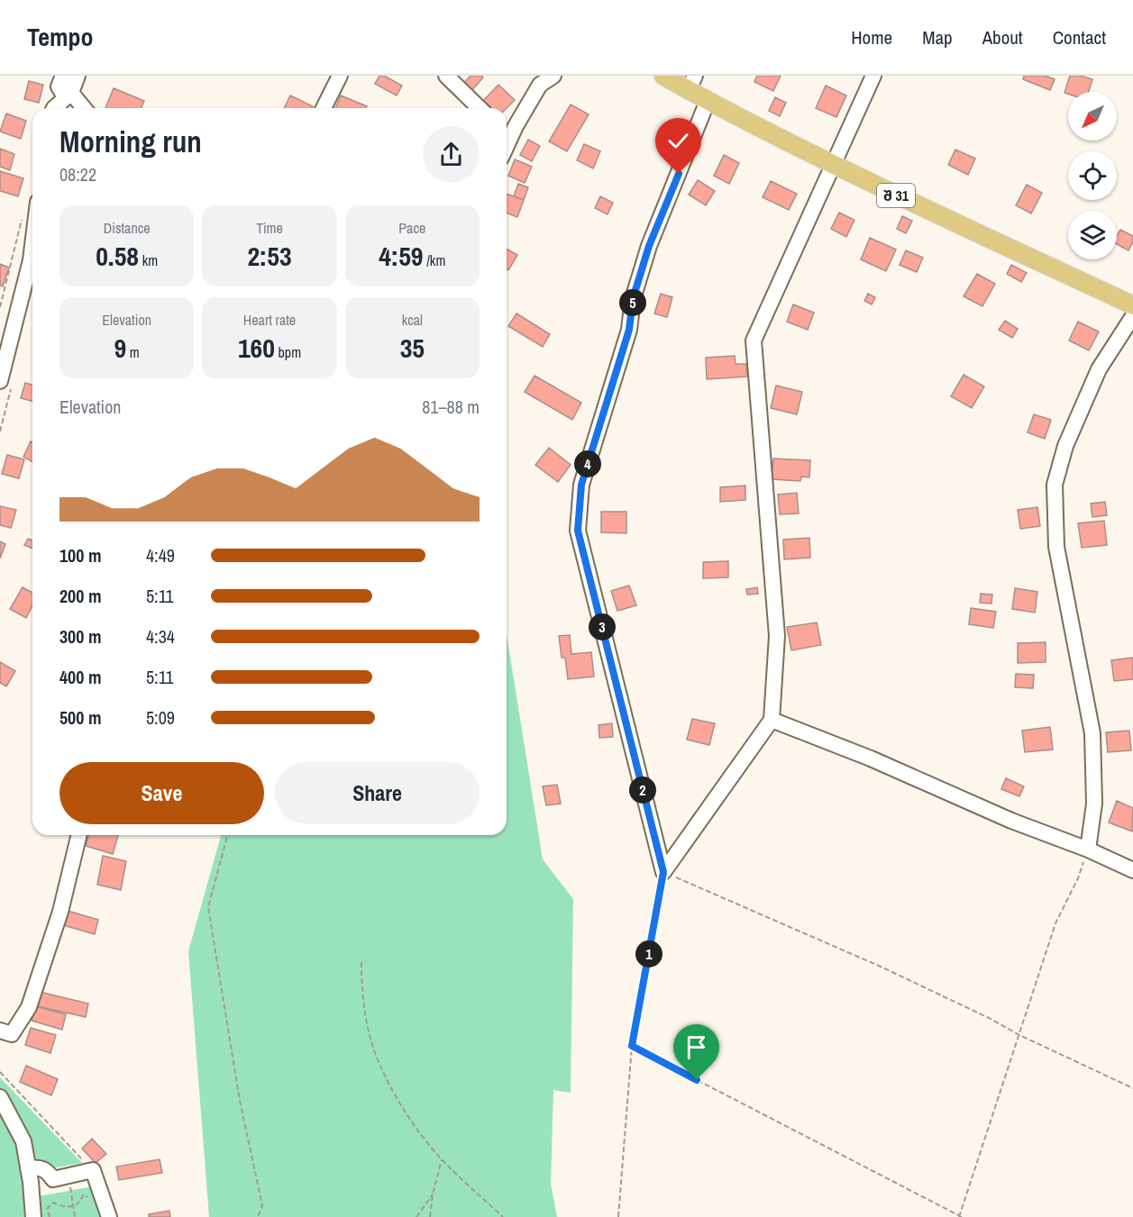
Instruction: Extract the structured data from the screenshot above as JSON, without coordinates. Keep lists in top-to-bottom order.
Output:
{
  "streets": {
    "main road": ["შ 31"]
  },
  "north": "bottom left",
  "page": {
    "header": "Tempo",
    "nav": [
      "Home",
      "Map",
      "About",
      "Contact"
    ],
    "heading": ["Morning run", "08:22"],
    "stats": [
      ["Distance", "0.58 km"],
      ["Time", "2:53"],
      ["Pace", "4:59 /km"],
      ["Elevation", "9 m"],
      ["Heart rate", "160 bpm"],
      ["kcal", "35"]
    ],
    "pins": [
      "5",
      "4",
      "3",
      "2",
      "1"
    ],
    "chart": ["Elevation", "81–88 m"],
    "list": [
      {
        "name": "100 m",
        "note": "4:49"
      },
      {
        "name": "200 m",
        "note": "5:11"
      },
      {
        "name": "300 m",
        "note": "4:34"
      },
      {
        "name": "400 m",
        "note": "5:11"
      },
      {
        "name": "500 m",
        "note": "5:09"
      }
    ],
    "buttons": ["Save", "Share"]
  }
}
